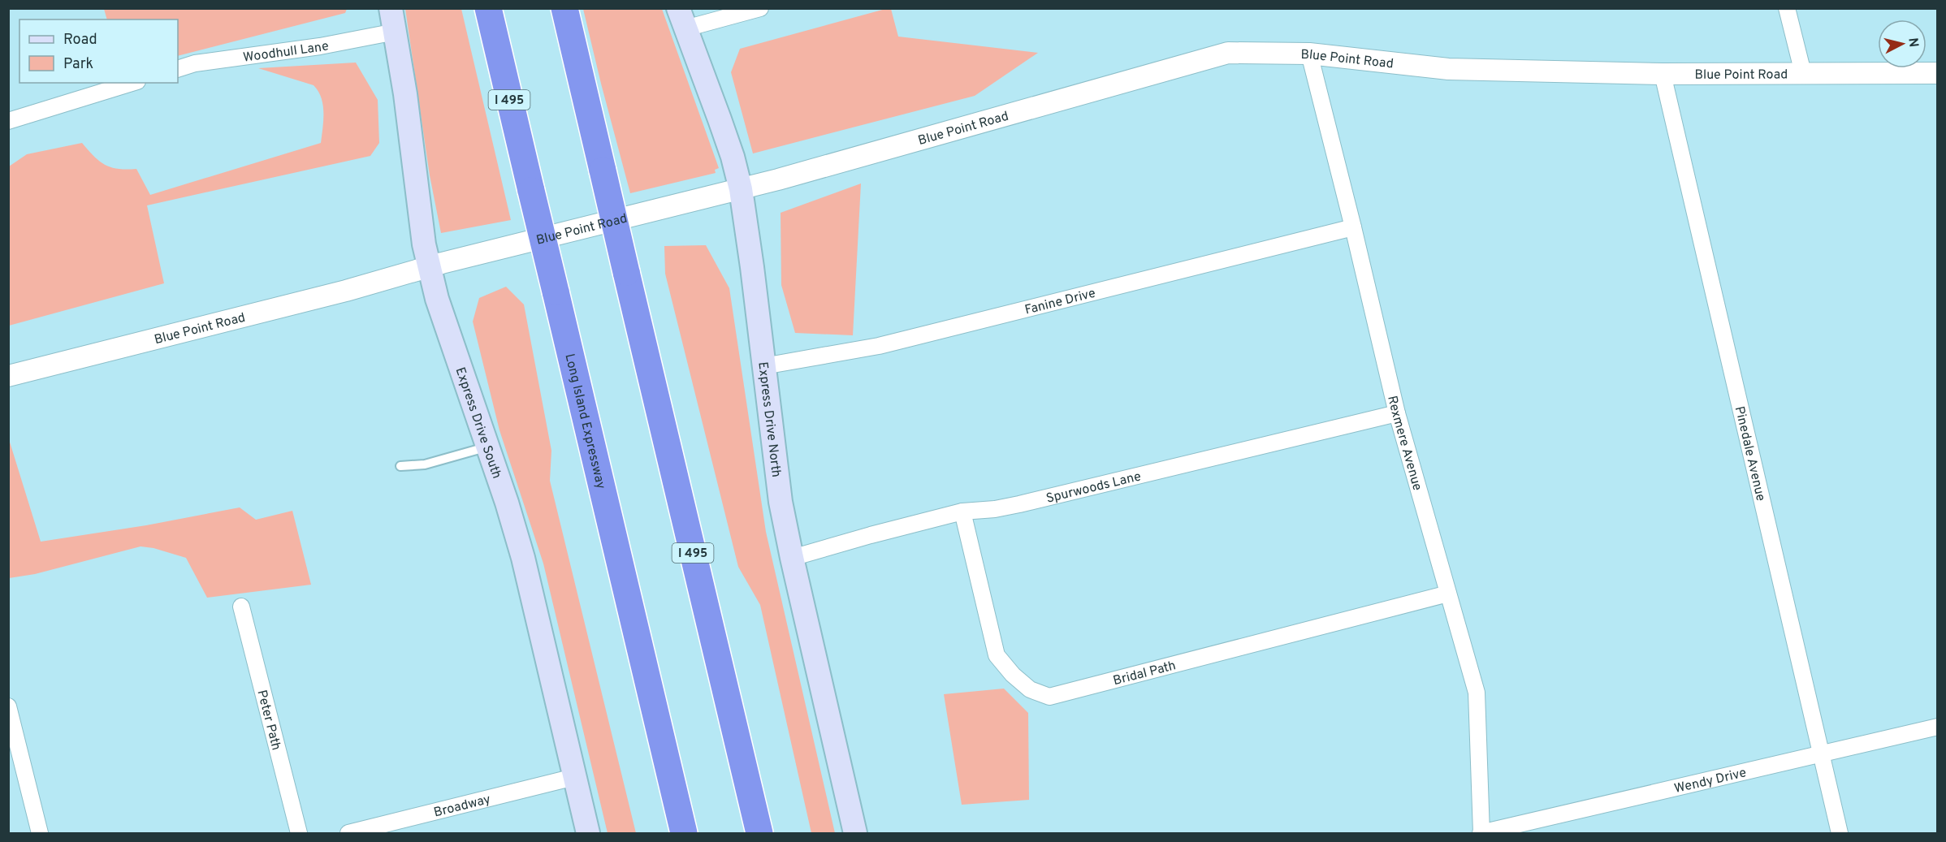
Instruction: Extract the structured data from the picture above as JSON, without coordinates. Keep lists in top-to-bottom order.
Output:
{
  "streets": {
    "highway": ["I 495", "Long Island Expressway"],
    "main road": ["Express Drive North", "Express Drive South"],
    "street": [
      "Woodhull Lane",
      "Blue Point Road",
      "Fanine Drive",
      "Rexmere Avenue",
      "Pinedale Avenue",
      "Spurwoods Lane",
      "Bridal Path",
      "Peter Path",
      "Wendy Drive",
      "Broadway"
    ]
  },
  "crossings": [
    ["Woodhull Lane", "Express Drive South"],
    ["Blue Point Road", "Express Drive North"],
    ["Blue Point Road", "Express Drive South"],
    ["Blue Point Road", "Rexmere Avenue"],
    ["Blue Point Road", "Pinedale Avenue"],
    ["Fanine Drive", "Express Drive North"],
    ["Fanine Drive", "Rexmere Avenue"],
    ["Express Drive North", "Spurwoods Lane"],
    ["Express Drive South", "Broadway"],
    ["Rexmere Avenue", "Spurwoods Lane"],
    ["Rexmere Avenue", "Bridal Path"],
    ["Rexmere Avenue", "Wendy Drive"],
    ["Pinedale Avenue", "Wendy Drive"],
    ["Spurwoods Lane", "Bridal Path"]
  ],
  "legend": ["Road", "Park"],
  "north": "right"
}
